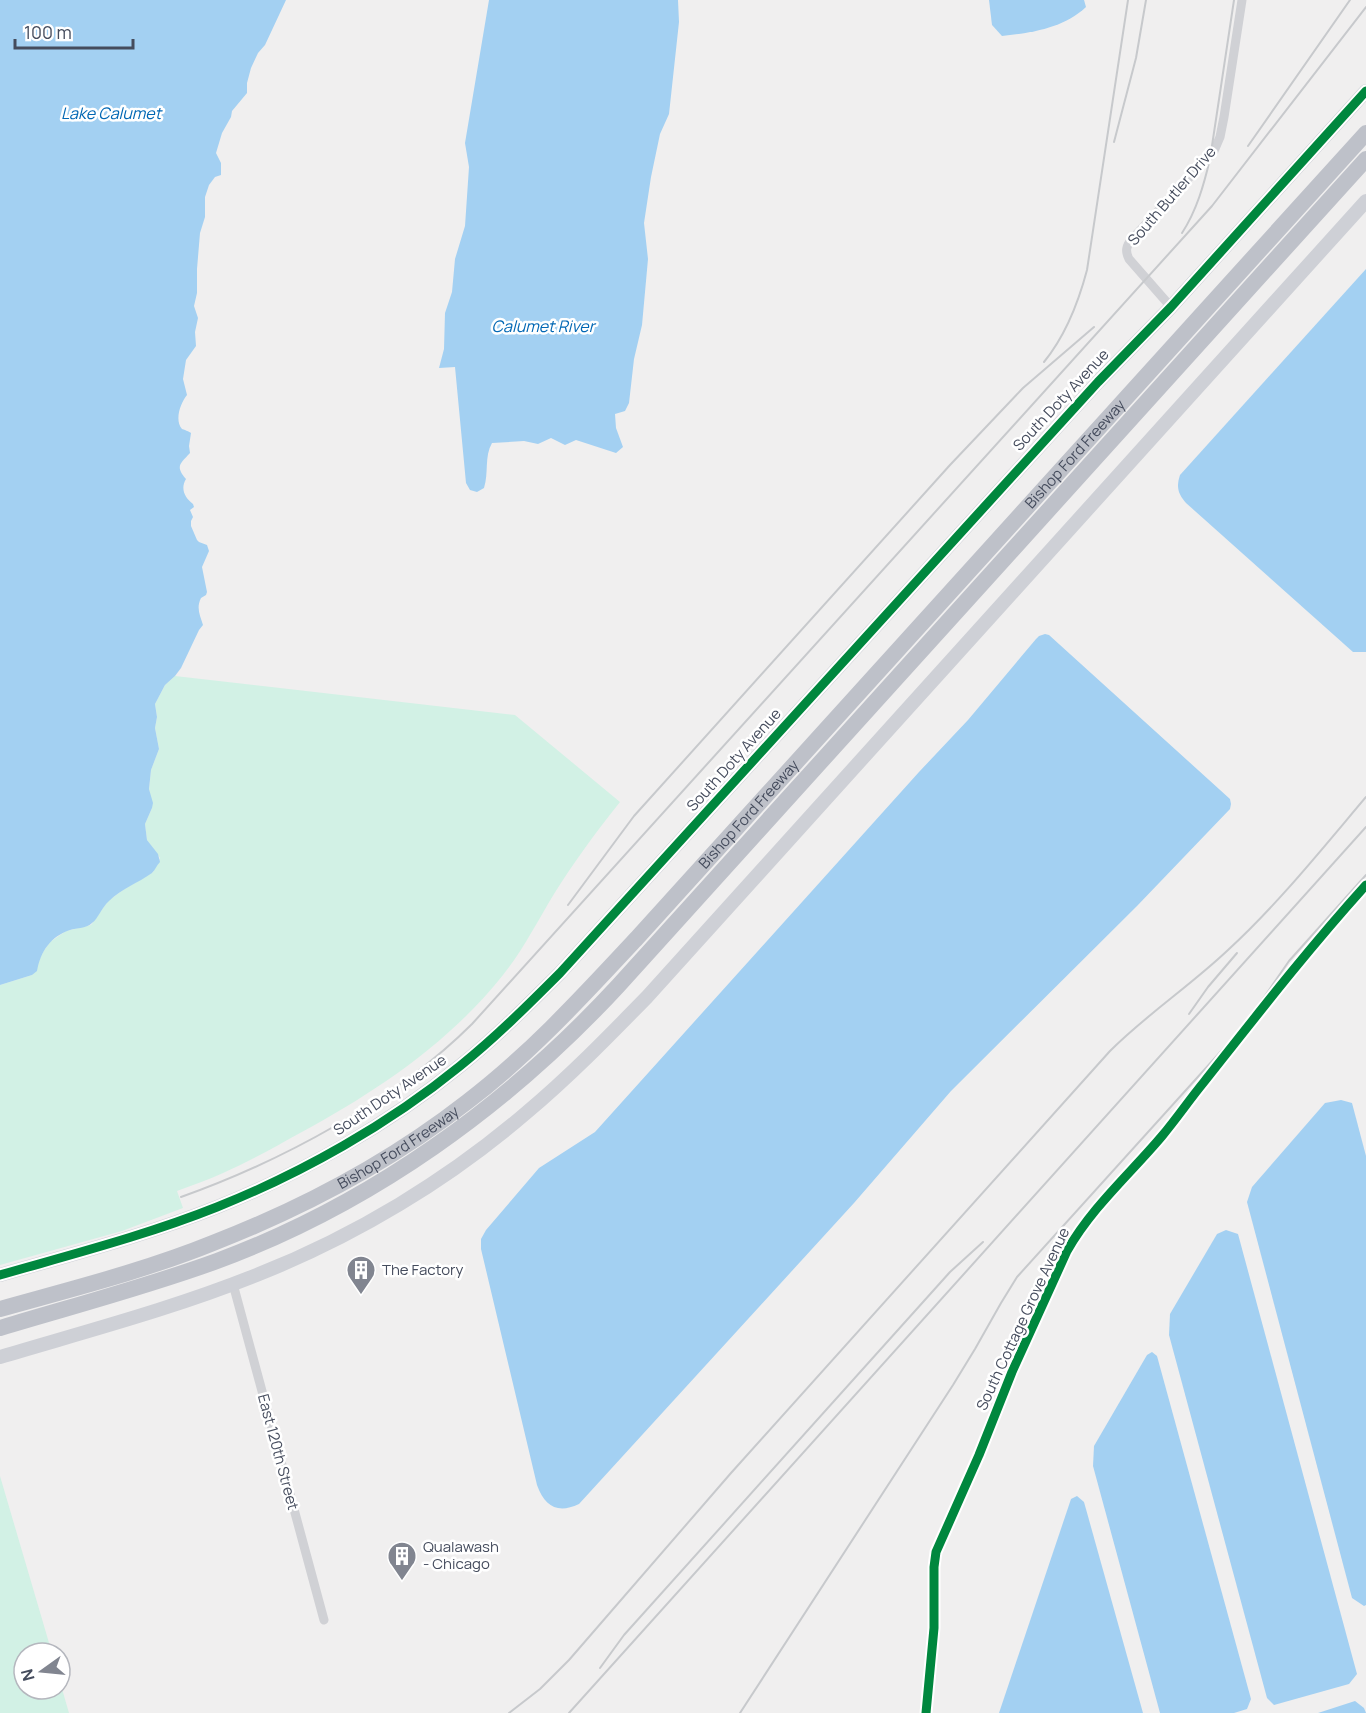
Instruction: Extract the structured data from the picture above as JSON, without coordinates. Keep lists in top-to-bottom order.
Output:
{
  "streets": {
    "highway": ["Bishop Ford Freeway"],
    "street": [
      "South Butler Drive",
      "South Doty Avenue",
      "South Cottage Grove Avenue",
      "East 120th Street"
    ]
  },
  "crossings": [
    ["South Butler Drive", "South Doty Avenue"]
  ],
  "water": ["Lake Calumet", "Calumet River"],
  "places": {
    "building": ["The Factory", "Qualawash - Chicago"]
  },
  "scale_bar": "100 m",
  "north": "left"
}
